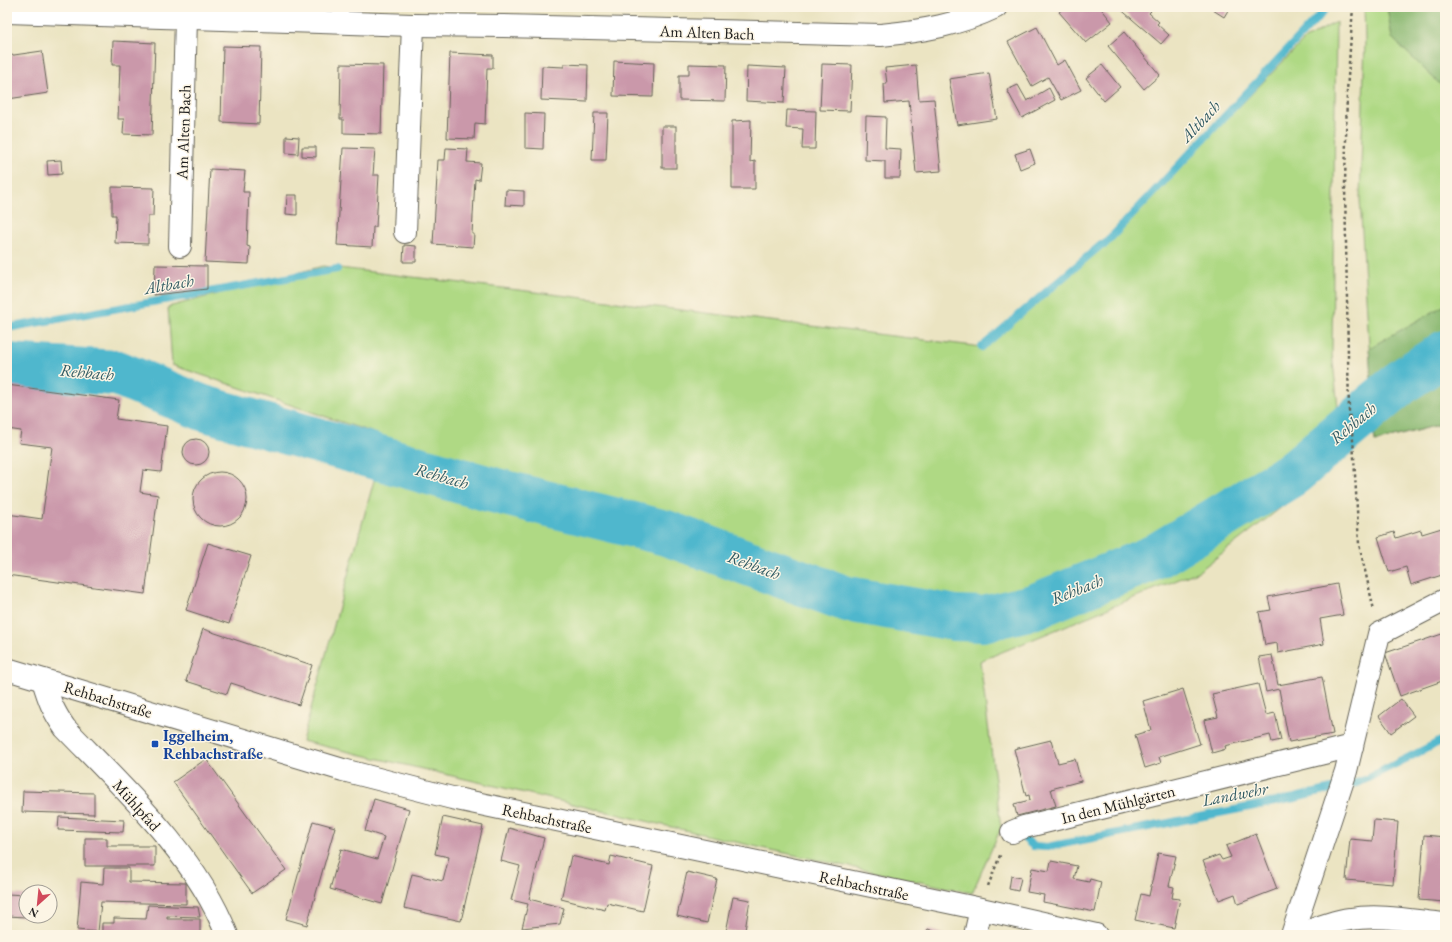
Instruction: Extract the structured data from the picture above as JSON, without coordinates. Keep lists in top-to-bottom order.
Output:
{
  "streets": {
    "street": [
      "Am Alten Bach",
      "Rehbachstraße",
      "In den Mühlgärten",
      "Mühlpfad"
    ]
  },
  "crossings": [
    ["Rehbachstraße", "Mühlpfad"]
  ],
  "water": ["Altbach", "Rehbach", "Landwehr"],
  "places": {
    "transit": ["Iggelheim, Rehbachstraße"]
  },
  "north": "bottom left"
}
